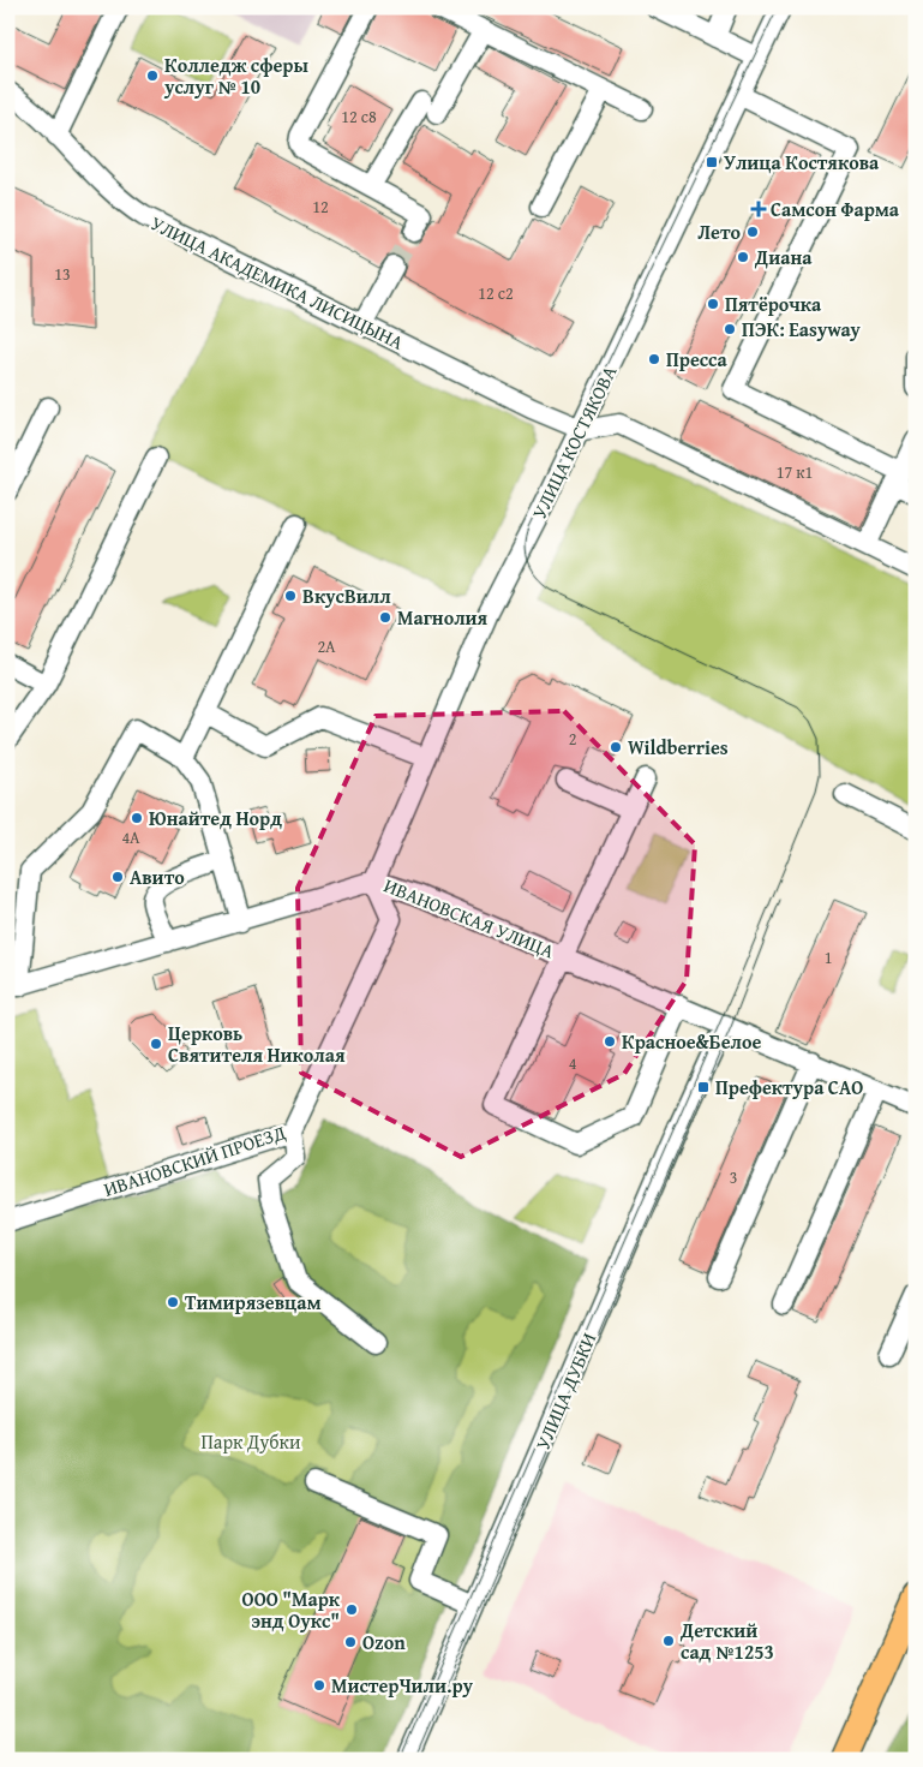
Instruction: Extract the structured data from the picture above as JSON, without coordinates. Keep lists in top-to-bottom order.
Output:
{
  "streets": {
    "street": [
      "УЛИЦА АКАДЕМИКА ЛИСИЦЫНА",
      "УЛИЦА КОСТЯКОВА",
      "ИВАНОВСКАЯ УЛИЦА",
      "ИВАНОВСКИЙ ПРОЕЗД",
      "УЛИЦА ДУБКИ"
    ]
  },
  "crossings": [
    ["УЛИЦА АКАДЕМИКА ЛИСИЦЫНА", "УЛИЦА КОСТЯКОВА"],
    ["УЛИЦА КОСТЯКОВА", "ИВАНОВСКАЯ УЛИЦА"],
    ["УЛИЦА КОСТЯКОВА", "ИВАНОВСКИЙ ПРОЕЗД"],
    ["ИВАНОВСКАЯ УЛИЦА", "ИВАНОВСКИЙ ПРОЕЗД"],
    ["ИВАНОВСКАЯ УЛИЦА", "УЛИЦА ДУБКИ"]
  ],
  "parks": ["Парк Дубки"],
  "places": {
    "other": [
      "Колледж сферы услуг № 10",
      "Лето",
      "Диана",
      "Пятёрочка",
      "ПЭК: Easyway",
      "Пресса",
      "ВкусВилл",
      "Магнолия",
      "Wildberries",
      "Юнайтед Норд",
      "Авито",
      "Красное&Белое",
      "Церковь Святителя Николая",
      "Тимирязевцам",
      "ООО \"Марк энд Оукс\"",
      "Детский сад №1253",
      "Ozon",
      "МистерЧили.ру"
    ],
    "transit": ["Улица Костякова", "Префектура САО"],
    "health": ["Самсон Фарма"]
  },
  "house_numbers": [
    "12 с8",
    "12",
    "13",
    "12 с2",
    "17 к1",
    "2А",
    "2",
    "4А",
    "1",
    "4",
    "3"
  ]
}
